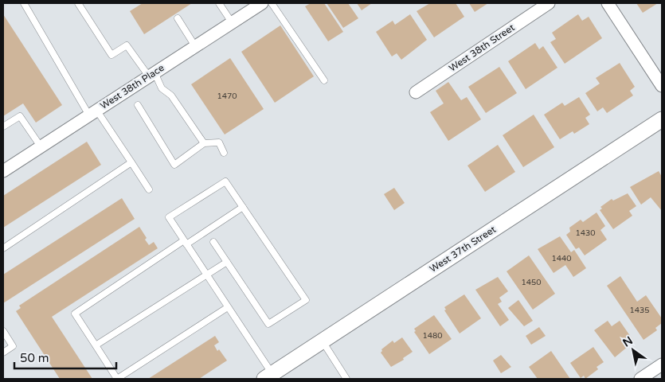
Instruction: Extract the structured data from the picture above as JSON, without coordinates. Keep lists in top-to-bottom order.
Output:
{
  "streets": {
    "street": ["West 38th Street", "West 38th Place", "West 37th Street"]
  },
  "house_numbers": [
    "1470",
    "1430",
    "1440",
    "1450",
    "1435",
    "1480"
  ],
  "scale_bar": "50 m",
  "north": "top left"
}
